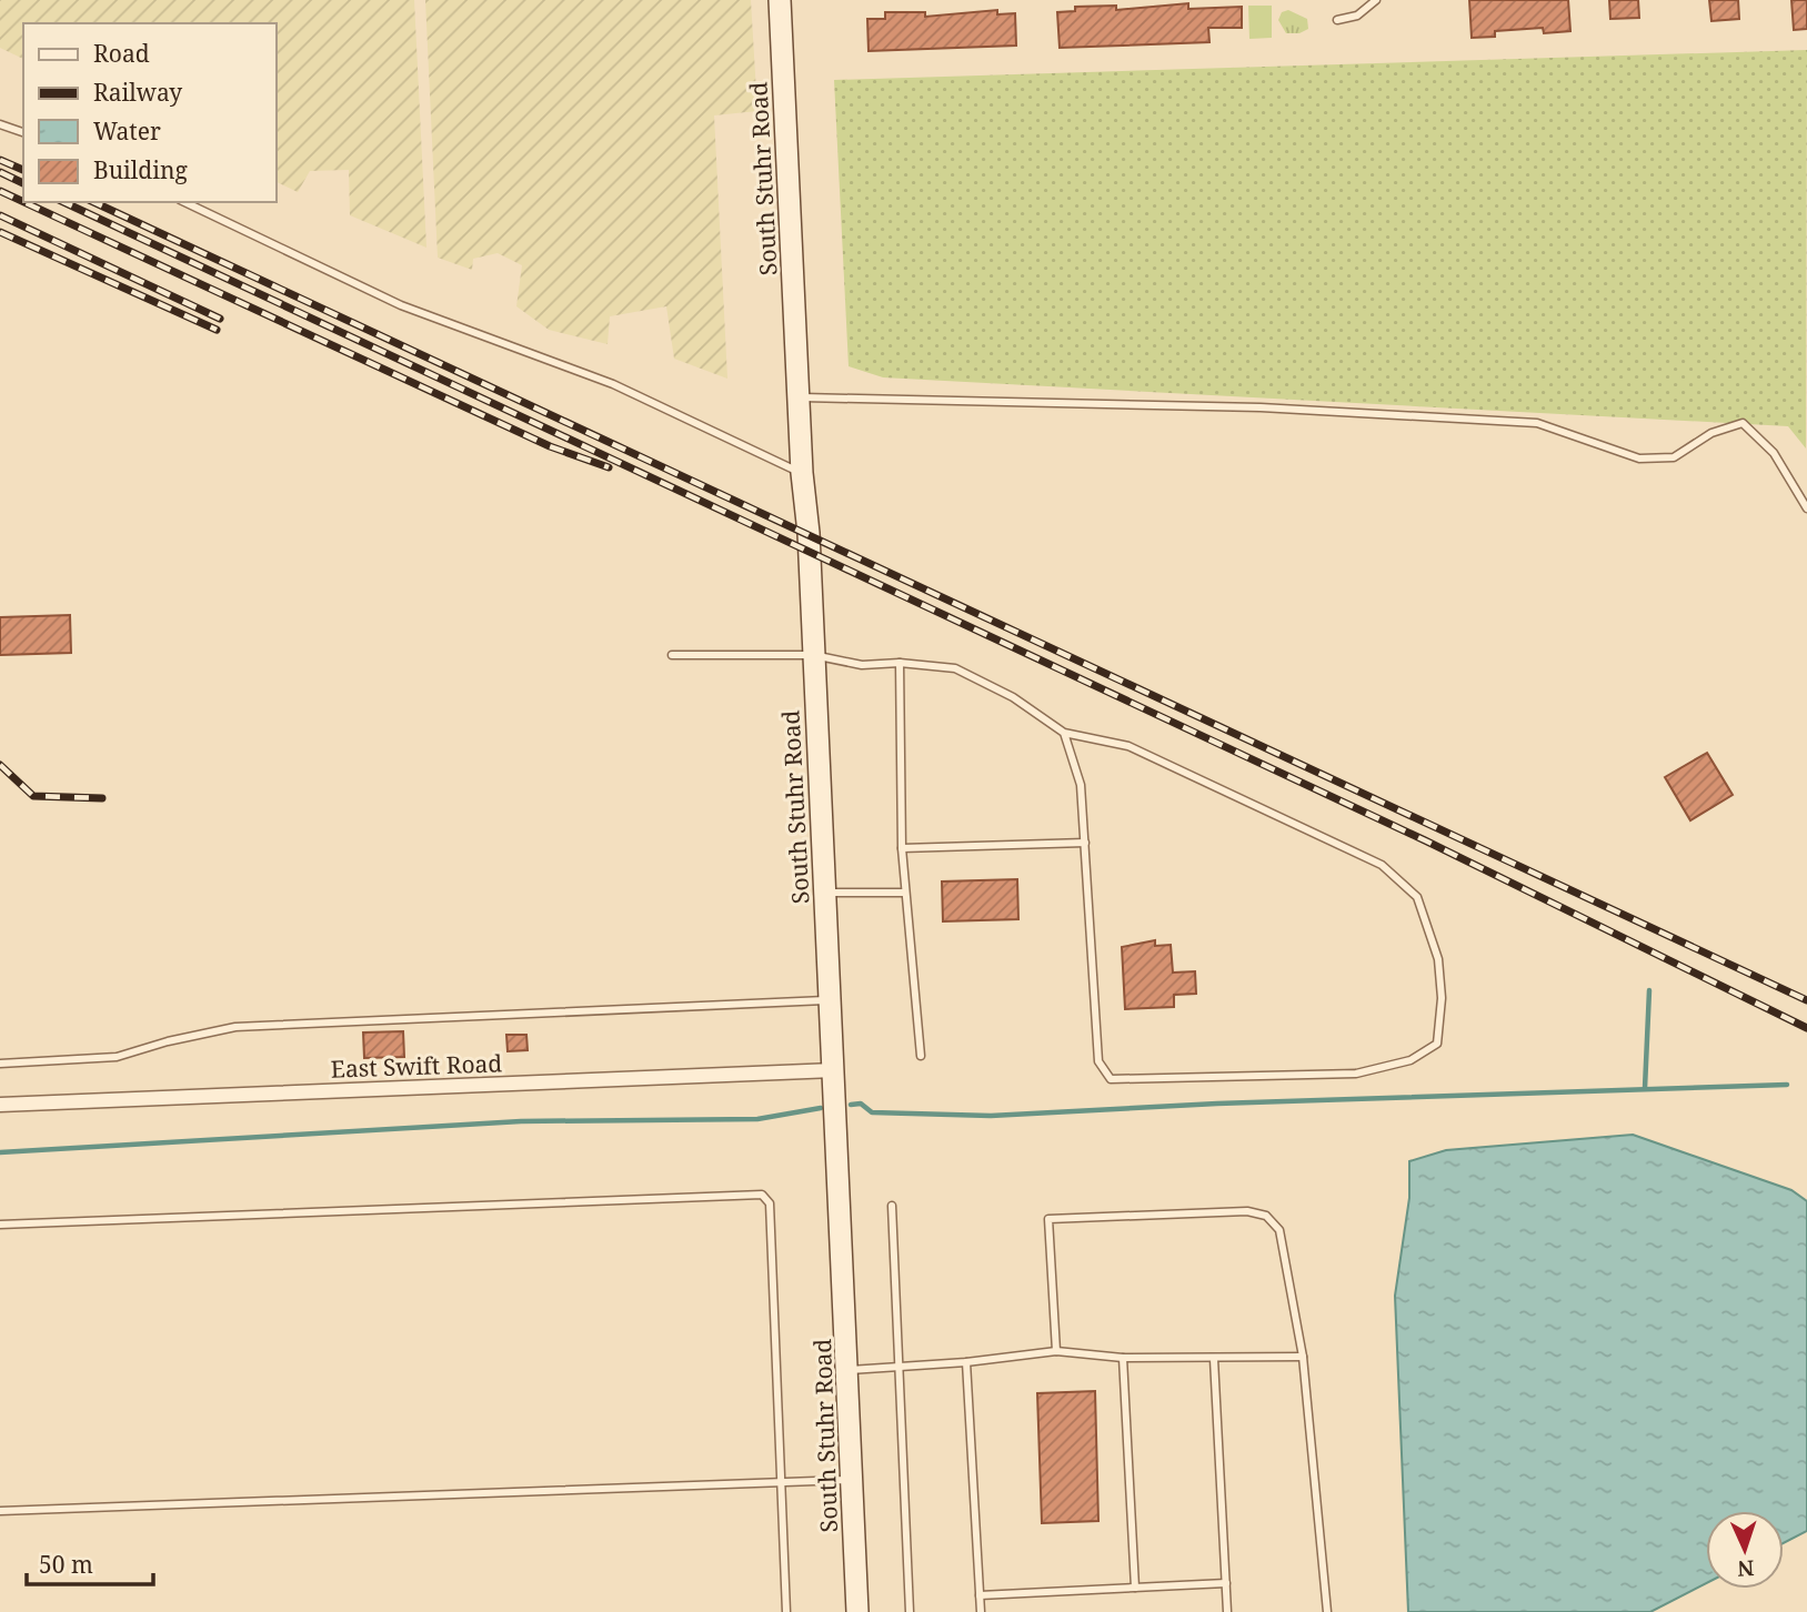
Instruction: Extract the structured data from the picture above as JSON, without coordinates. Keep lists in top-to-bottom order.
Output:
{
  "streets": {
    "main road": ["South Stuhr Road"],
    "street": ["East Swift Road"]
  },
  "crossings": [
    ["South Stuhr Road", "East Swift Road"]
  ],
  "legend": [
    "Road",
    "Railway",
    "Water",
    "Building"
  ],
  "scale_bar": "50 m",
  "north": "bottom"
}
